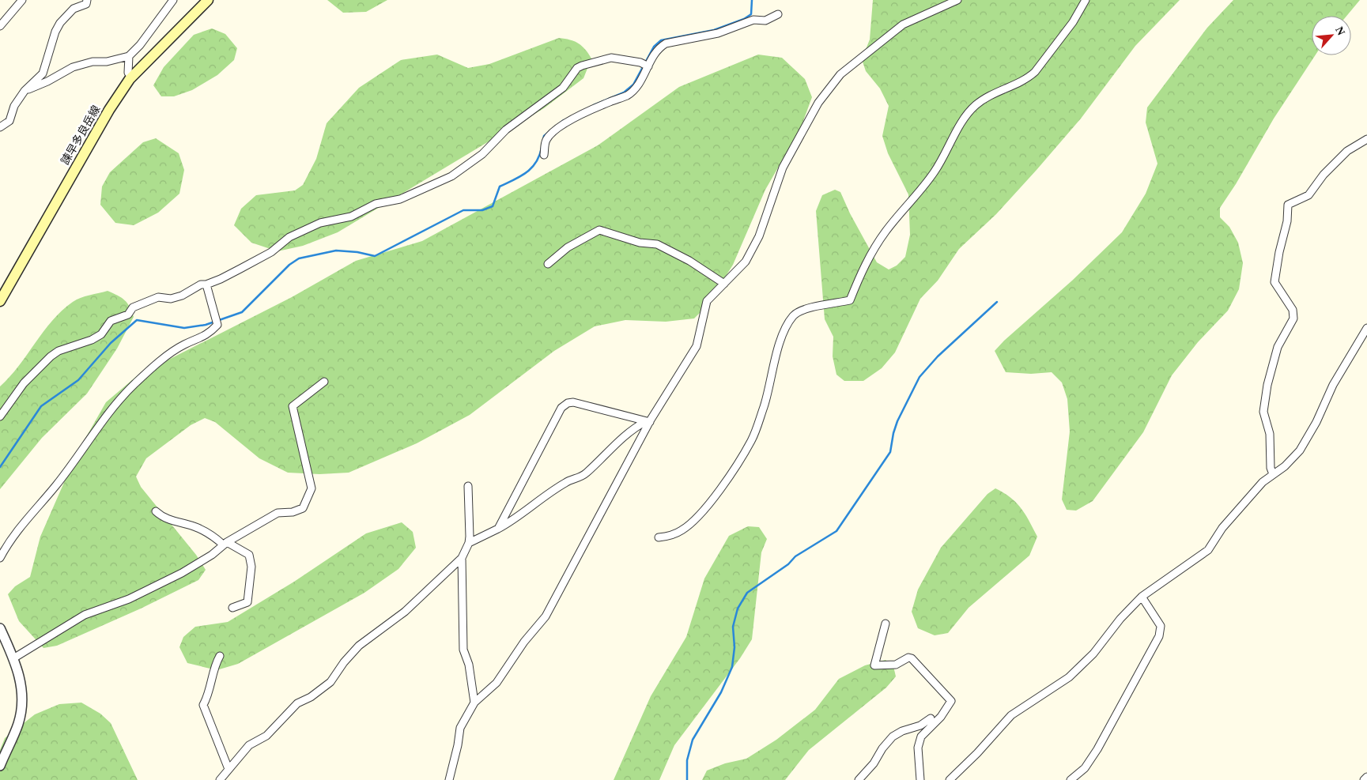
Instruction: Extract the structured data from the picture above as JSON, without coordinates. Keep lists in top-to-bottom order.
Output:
{
  "streets": {
    "main road": ["諫早多良岳線"]
  },
  "north": "top right"
}
